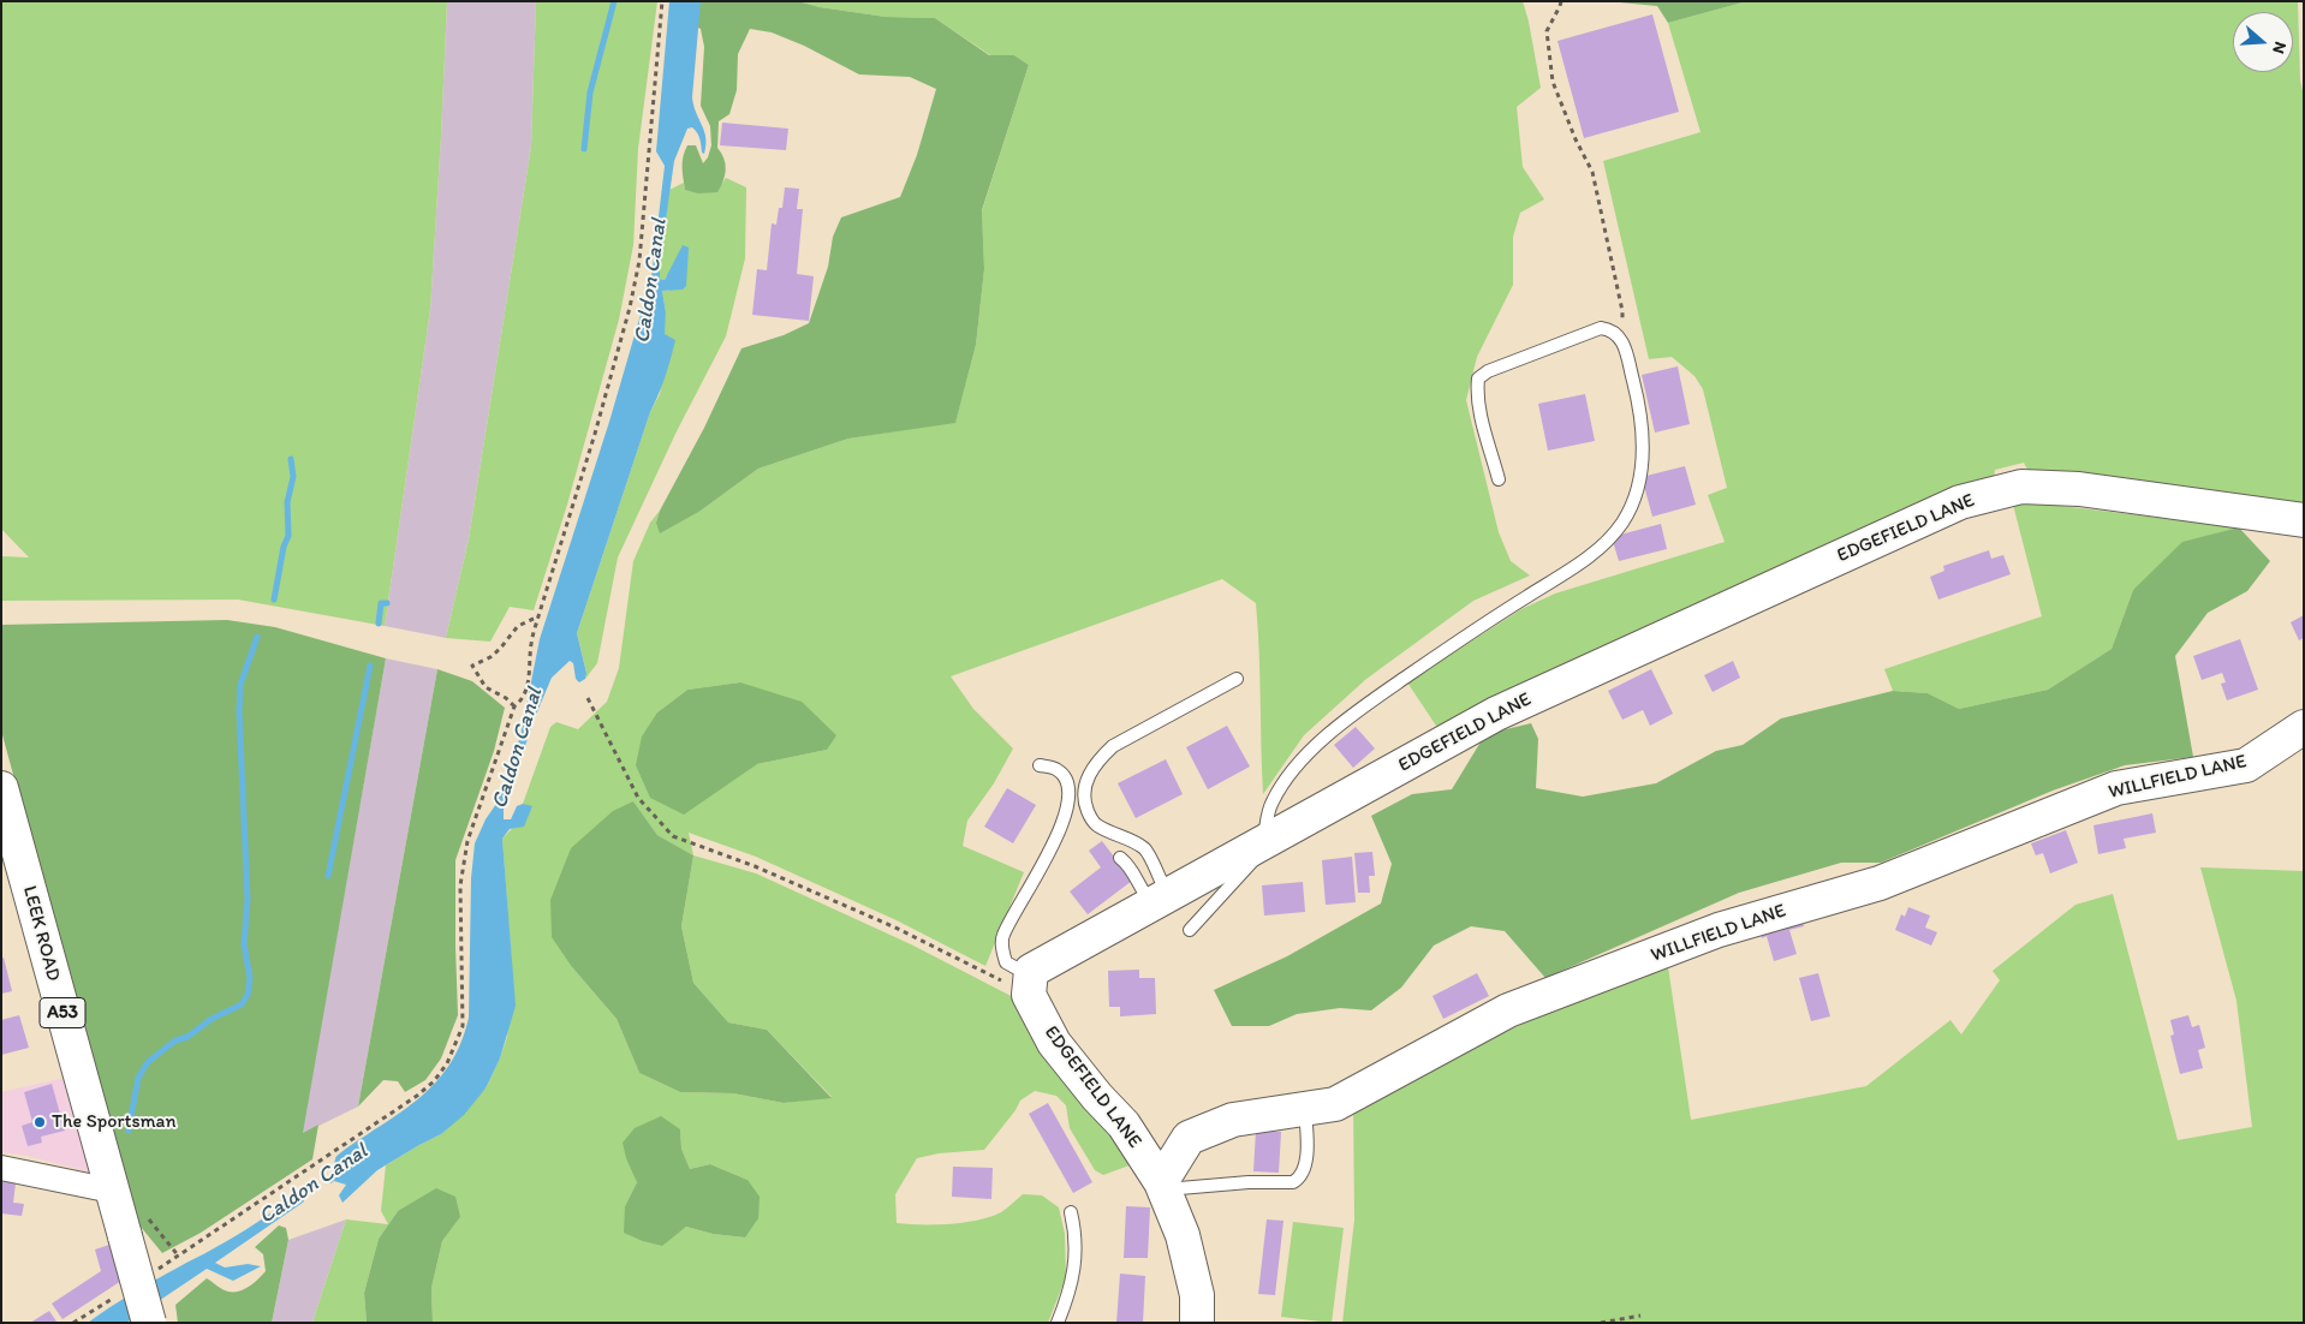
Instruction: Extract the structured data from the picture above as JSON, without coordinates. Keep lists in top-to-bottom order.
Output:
{
  "streets": {
    "main road": [
      "EDGEFIELD LANE",
      "WILLFIELD LANE",
      "LEEK ROAD",
      "A53"
    ]
  },
  "crossings": [
    ["EDGEFIELD LANE", "WILLFIELD LANE"]
  ],
  "water": ["Caldon Canal"],
  "places": ["The Sportsman"],
  "north": "right"
}
